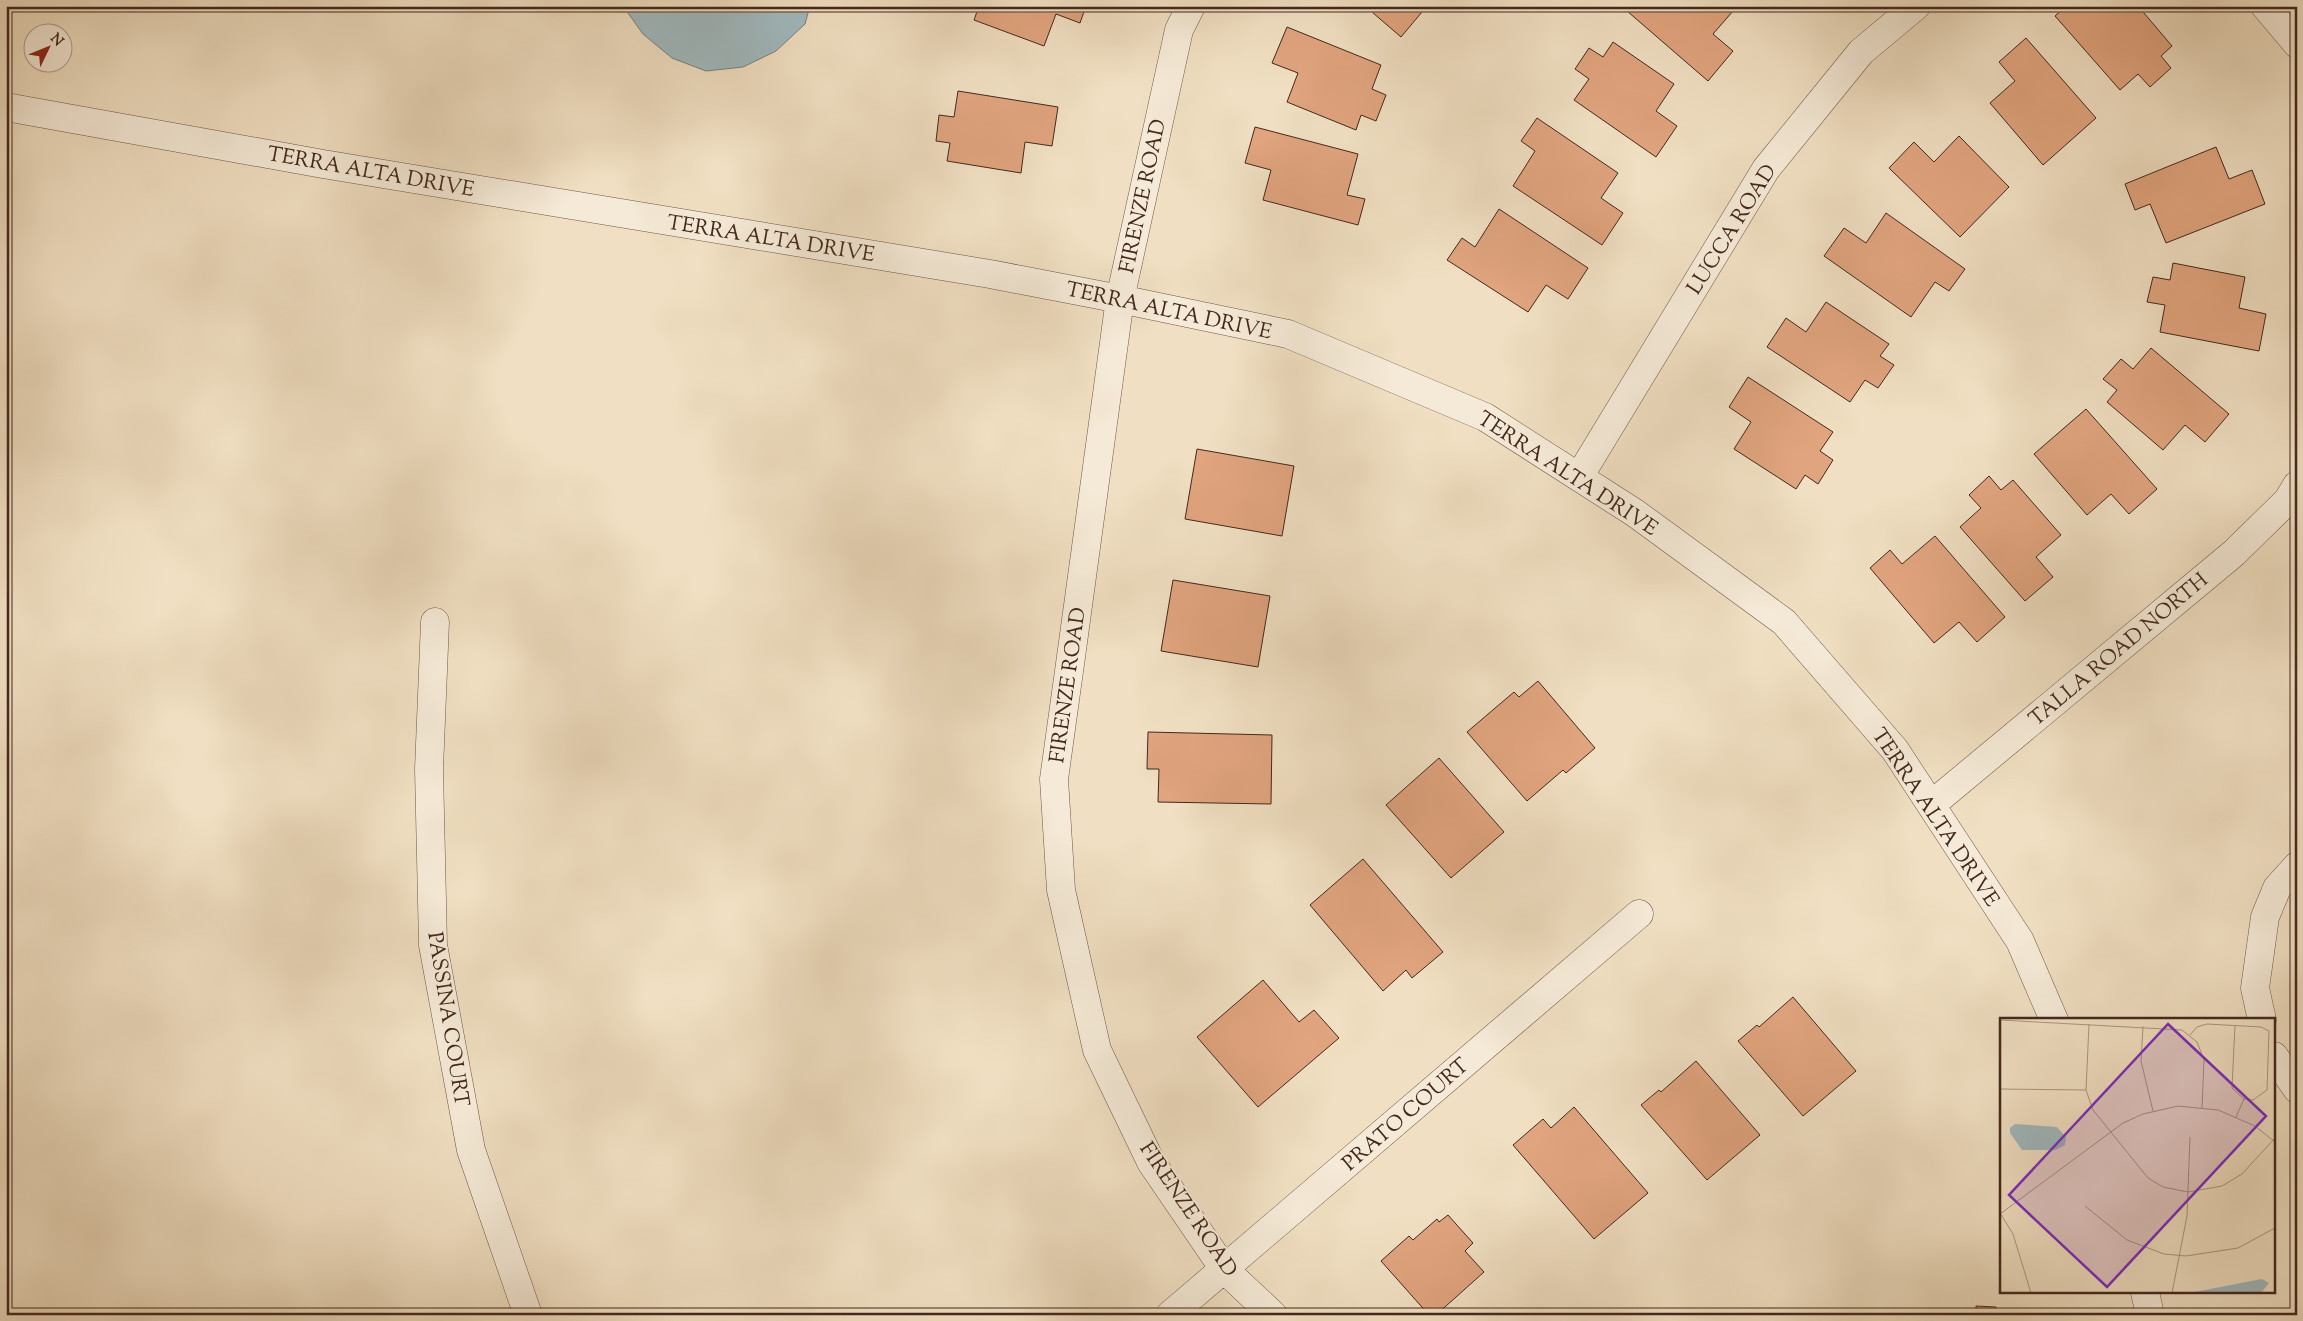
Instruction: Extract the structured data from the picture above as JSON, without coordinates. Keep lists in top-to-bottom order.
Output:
{
  "streets": {
    "street": [
      "TERRA ALTA DRIVE",
      "FIRENZE ROAD",
      "LUCCA ROAD",
      "TALLA ROAD NORTH",
      "PASSINA COURT",
      "PRATO COURT"
    ]
  },
  "crossings": [
    ["TERRA ALTA DRIVE", "FIRENZE ROAD"],
    ["TERRA ALTA DRIVE", "LUCCA ROAD"],
    ["TERRA ALTA DRIVE", "TALLA ROAD NORTH"],
    ["FIRENZE ROAD", "PRATO COURT"]
  ],
  "north": "top right"
}
